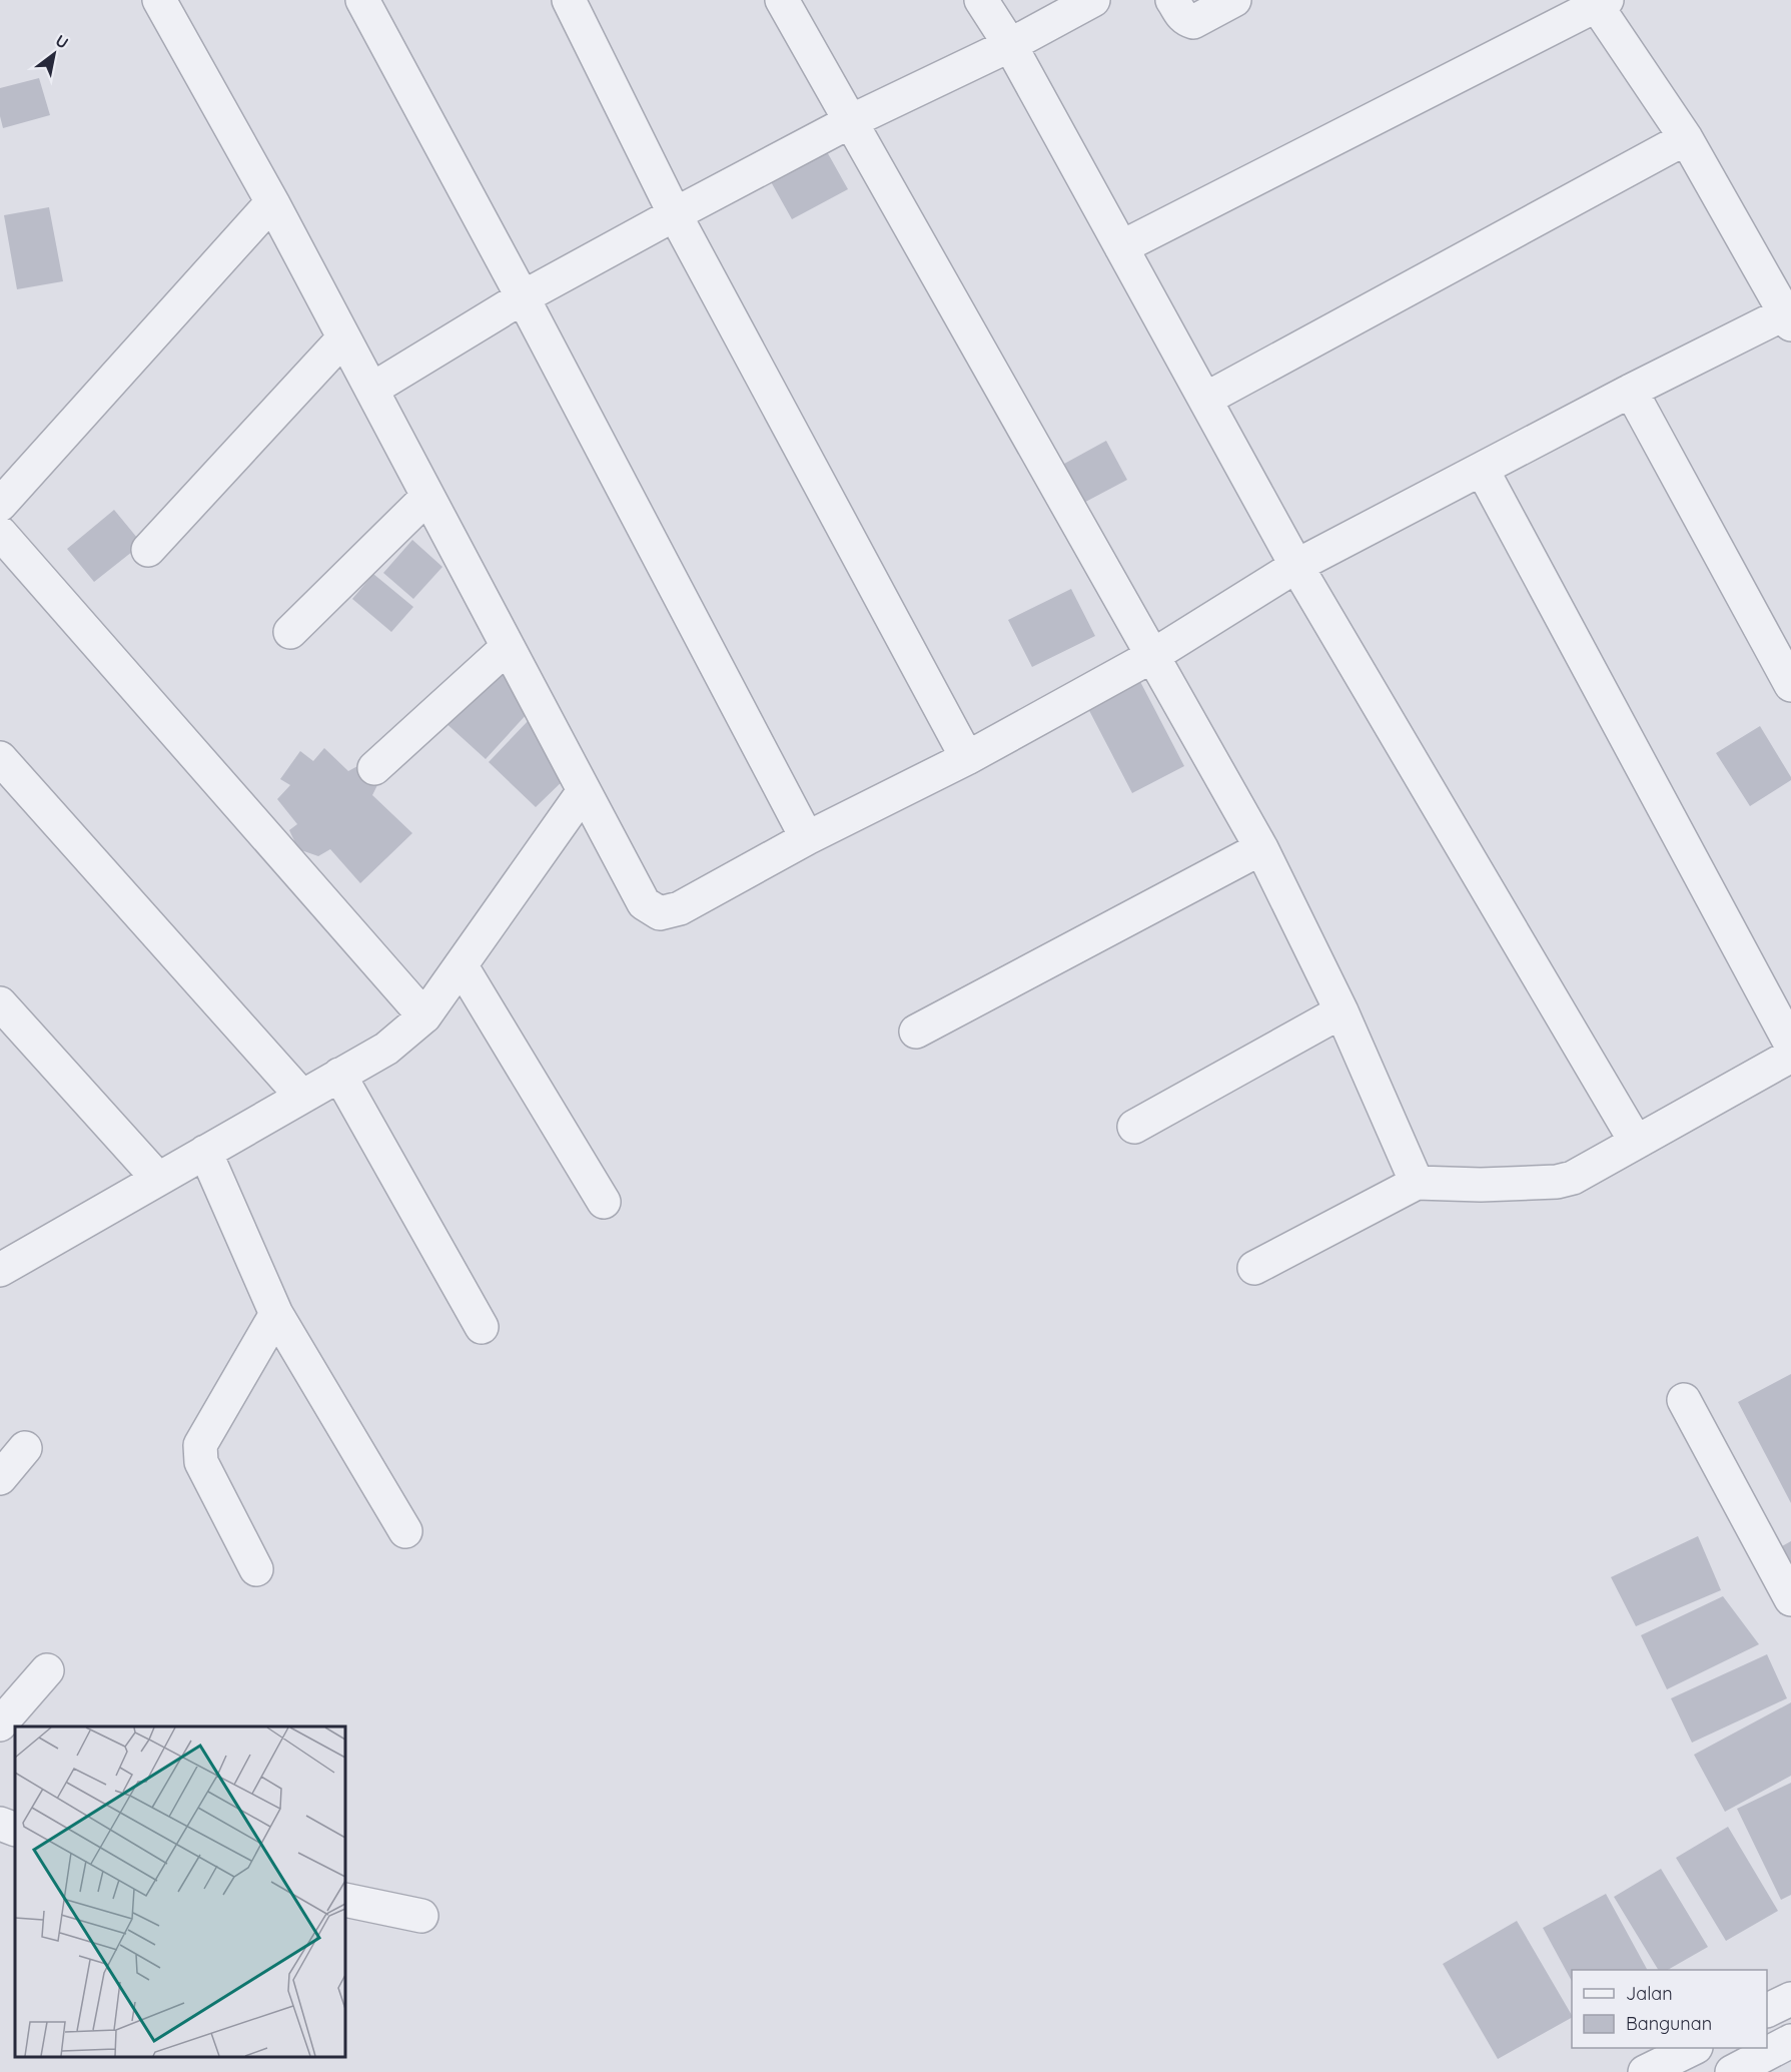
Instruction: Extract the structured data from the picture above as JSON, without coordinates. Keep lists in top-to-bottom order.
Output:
{
  "legend": ["Jalan", "Bangunan"],
  "north": "top right"
}
